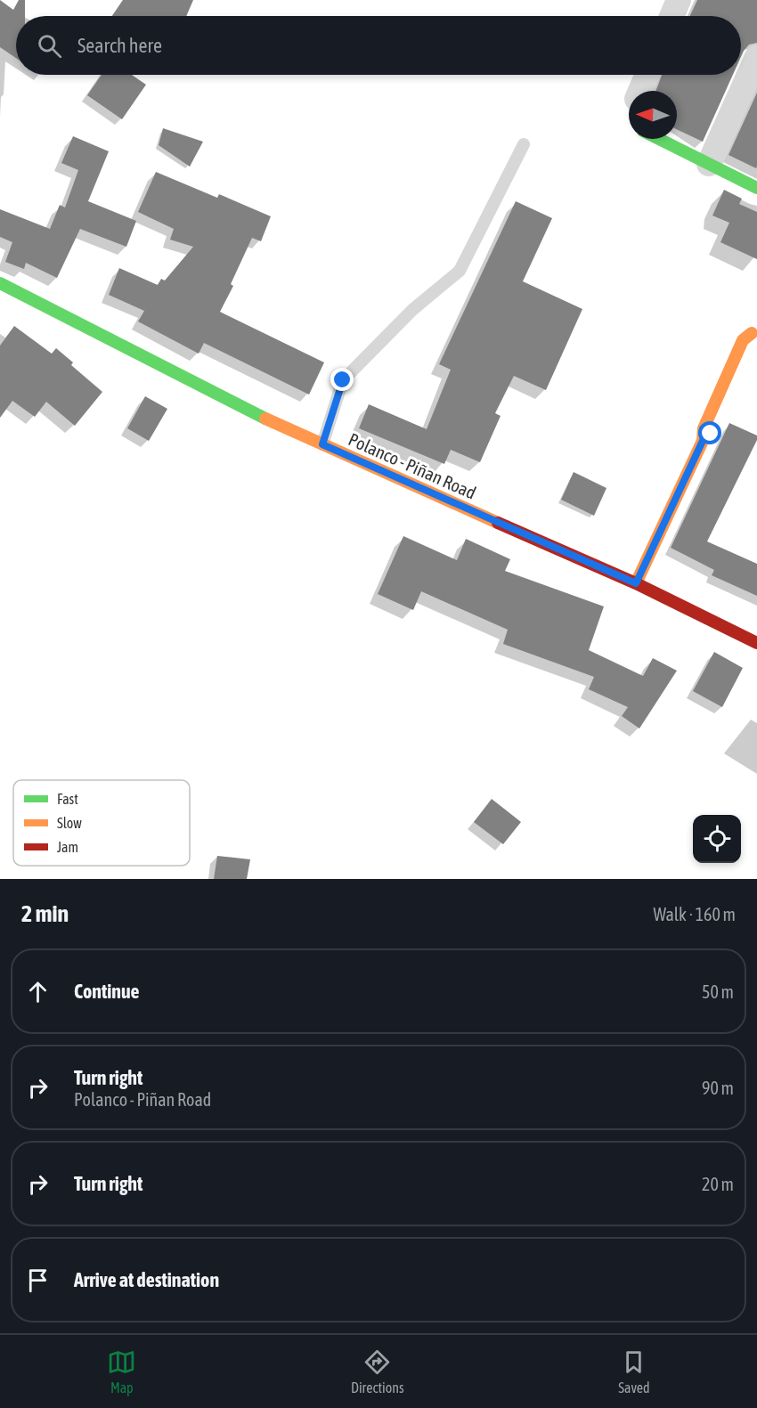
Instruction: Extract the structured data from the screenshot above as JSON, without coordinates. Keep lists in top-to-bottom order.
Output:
{
  "streets": {
    "main road": ["Polanco - Piñan Road"]
  },
  "legend": ["Fast", "Slow", "Jam"],
  "north": "left",
  "page": {
    "search": "Search here",
    "heading": ["2 min", "Walk · 160 m"],
    "list": [
      ["Continue", "50 m"],
      ["Turn right", "Polanco - Piñan Road", "90 m"],
      ["Turn right", "20 m"],
      "Arrive at destination"
    ],
    "nav": ["Map", "Directions", "Saved"]
  }
}
